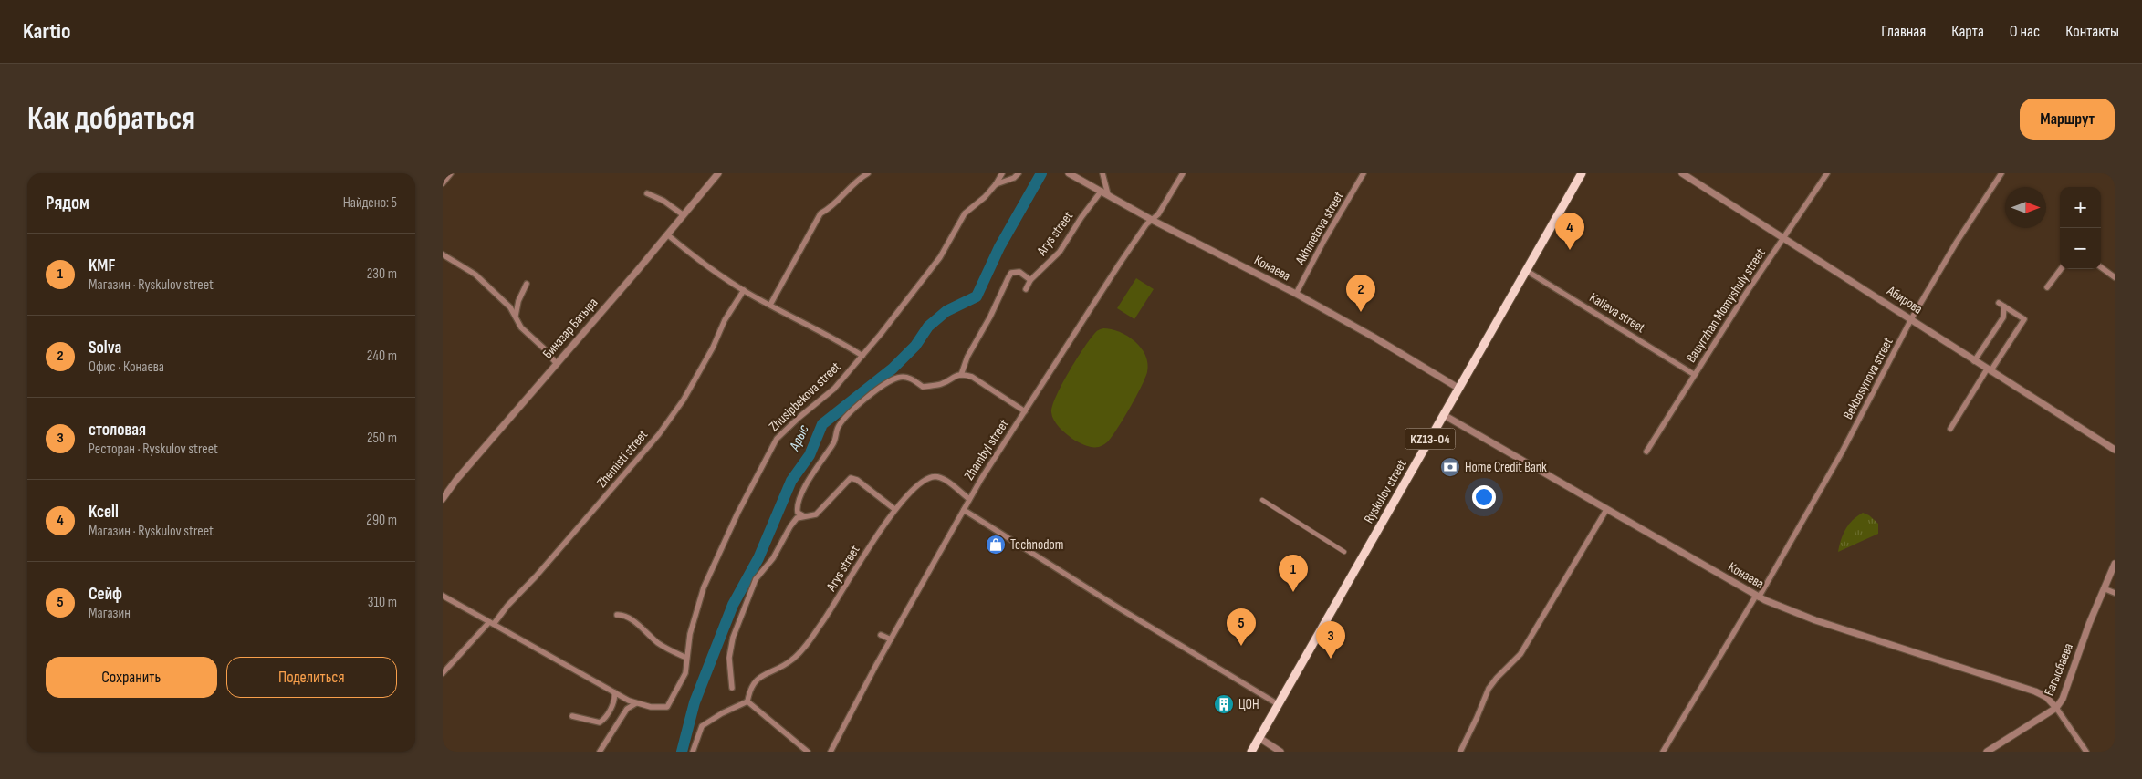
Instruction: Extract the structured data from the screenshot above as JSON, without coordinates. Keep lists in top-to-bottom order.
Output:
{
  "streets": {
    "main road": ["KZ13-04", "Ryskulov street"],
    "street": [
      "Akhmetova street",
      "Arys street",
      "Конаева",
      "Абирова",
      "Bauyrzhan Momyshuly street",
      "Kalieva street",
      "Биназар Батыра",
      "Bekbosynova street",
      "Zhusipbekova street",
      "Zhambyl street",
      "Zhemisti street",
      "Багысбаева"
    ]
  },
  "crossings": [
    ["Akhmetova street", "Конаева"],
    ["Arys street", "Конаева"],
    ["Arys street", "Zhambyl street"],
    ["Конаева", "Bekbosynova street"],
    ["Конаева", "Zhambyl street"],
    ["Конаева", "Ryskulov street"],
    ["Конаева", "Багысбаева"],
    ["Абирова", "Bauyrzhan Momyshuly street"],
    ["Абирова", "Bekbosynova street"],
    ["Bauyrzhan Momyshuly street", "Kalieva street"],
    ["Kalieva street", "Ryskulov street"]
  ],
  "water": ["Арыс"],
  "places": {
    "bank": ["Home Credit Bank"],
    "shop": ["Technodom"],
    "building": ["ЦОН"]
  },
  "north": "right",
  "page": {
    "header": "Kartio",
    "nav": [
      "Главная",
      "Карта",
      "О нас",
      "Контакты"
    ],
    "buttons": [
      "Маршрут",
      ["Сохранить", "Поделиться"]
    ],
    "title": "Как добраться",
    "heading": ["Рядом", "Найдено: 5"],
    "map_buttons": ["+", "−"],
    "pins": [
      "4",
      "2",
      "1",
      "5",
      "3"
    ],
    "list": [
      {
        "mark": "1",
        "name": "KMF",
        "note": "Магазин · Ryskulov street",
        "value": "230 m"
      },
      {
        "mark": "2",
        "name": "Solva",
        "note": "Офис · Конаева",
        "value": "240 m"
      },
      {
        "mark": "3",
        "name": "столовая",
        "note": "Ресторан · Ryskulov street",
        "value": "250 m"
      },
      {
        "mark": "4",
        "name": "Kcell",
        "note": "Магазин · Ryskulov street",
        "value": "290 m"
      },
      {
        "mark": "5",
        "name": "Сейф",
        "note": "Магазин",
        "value": "310 m"
      }
    ]
  }
}
